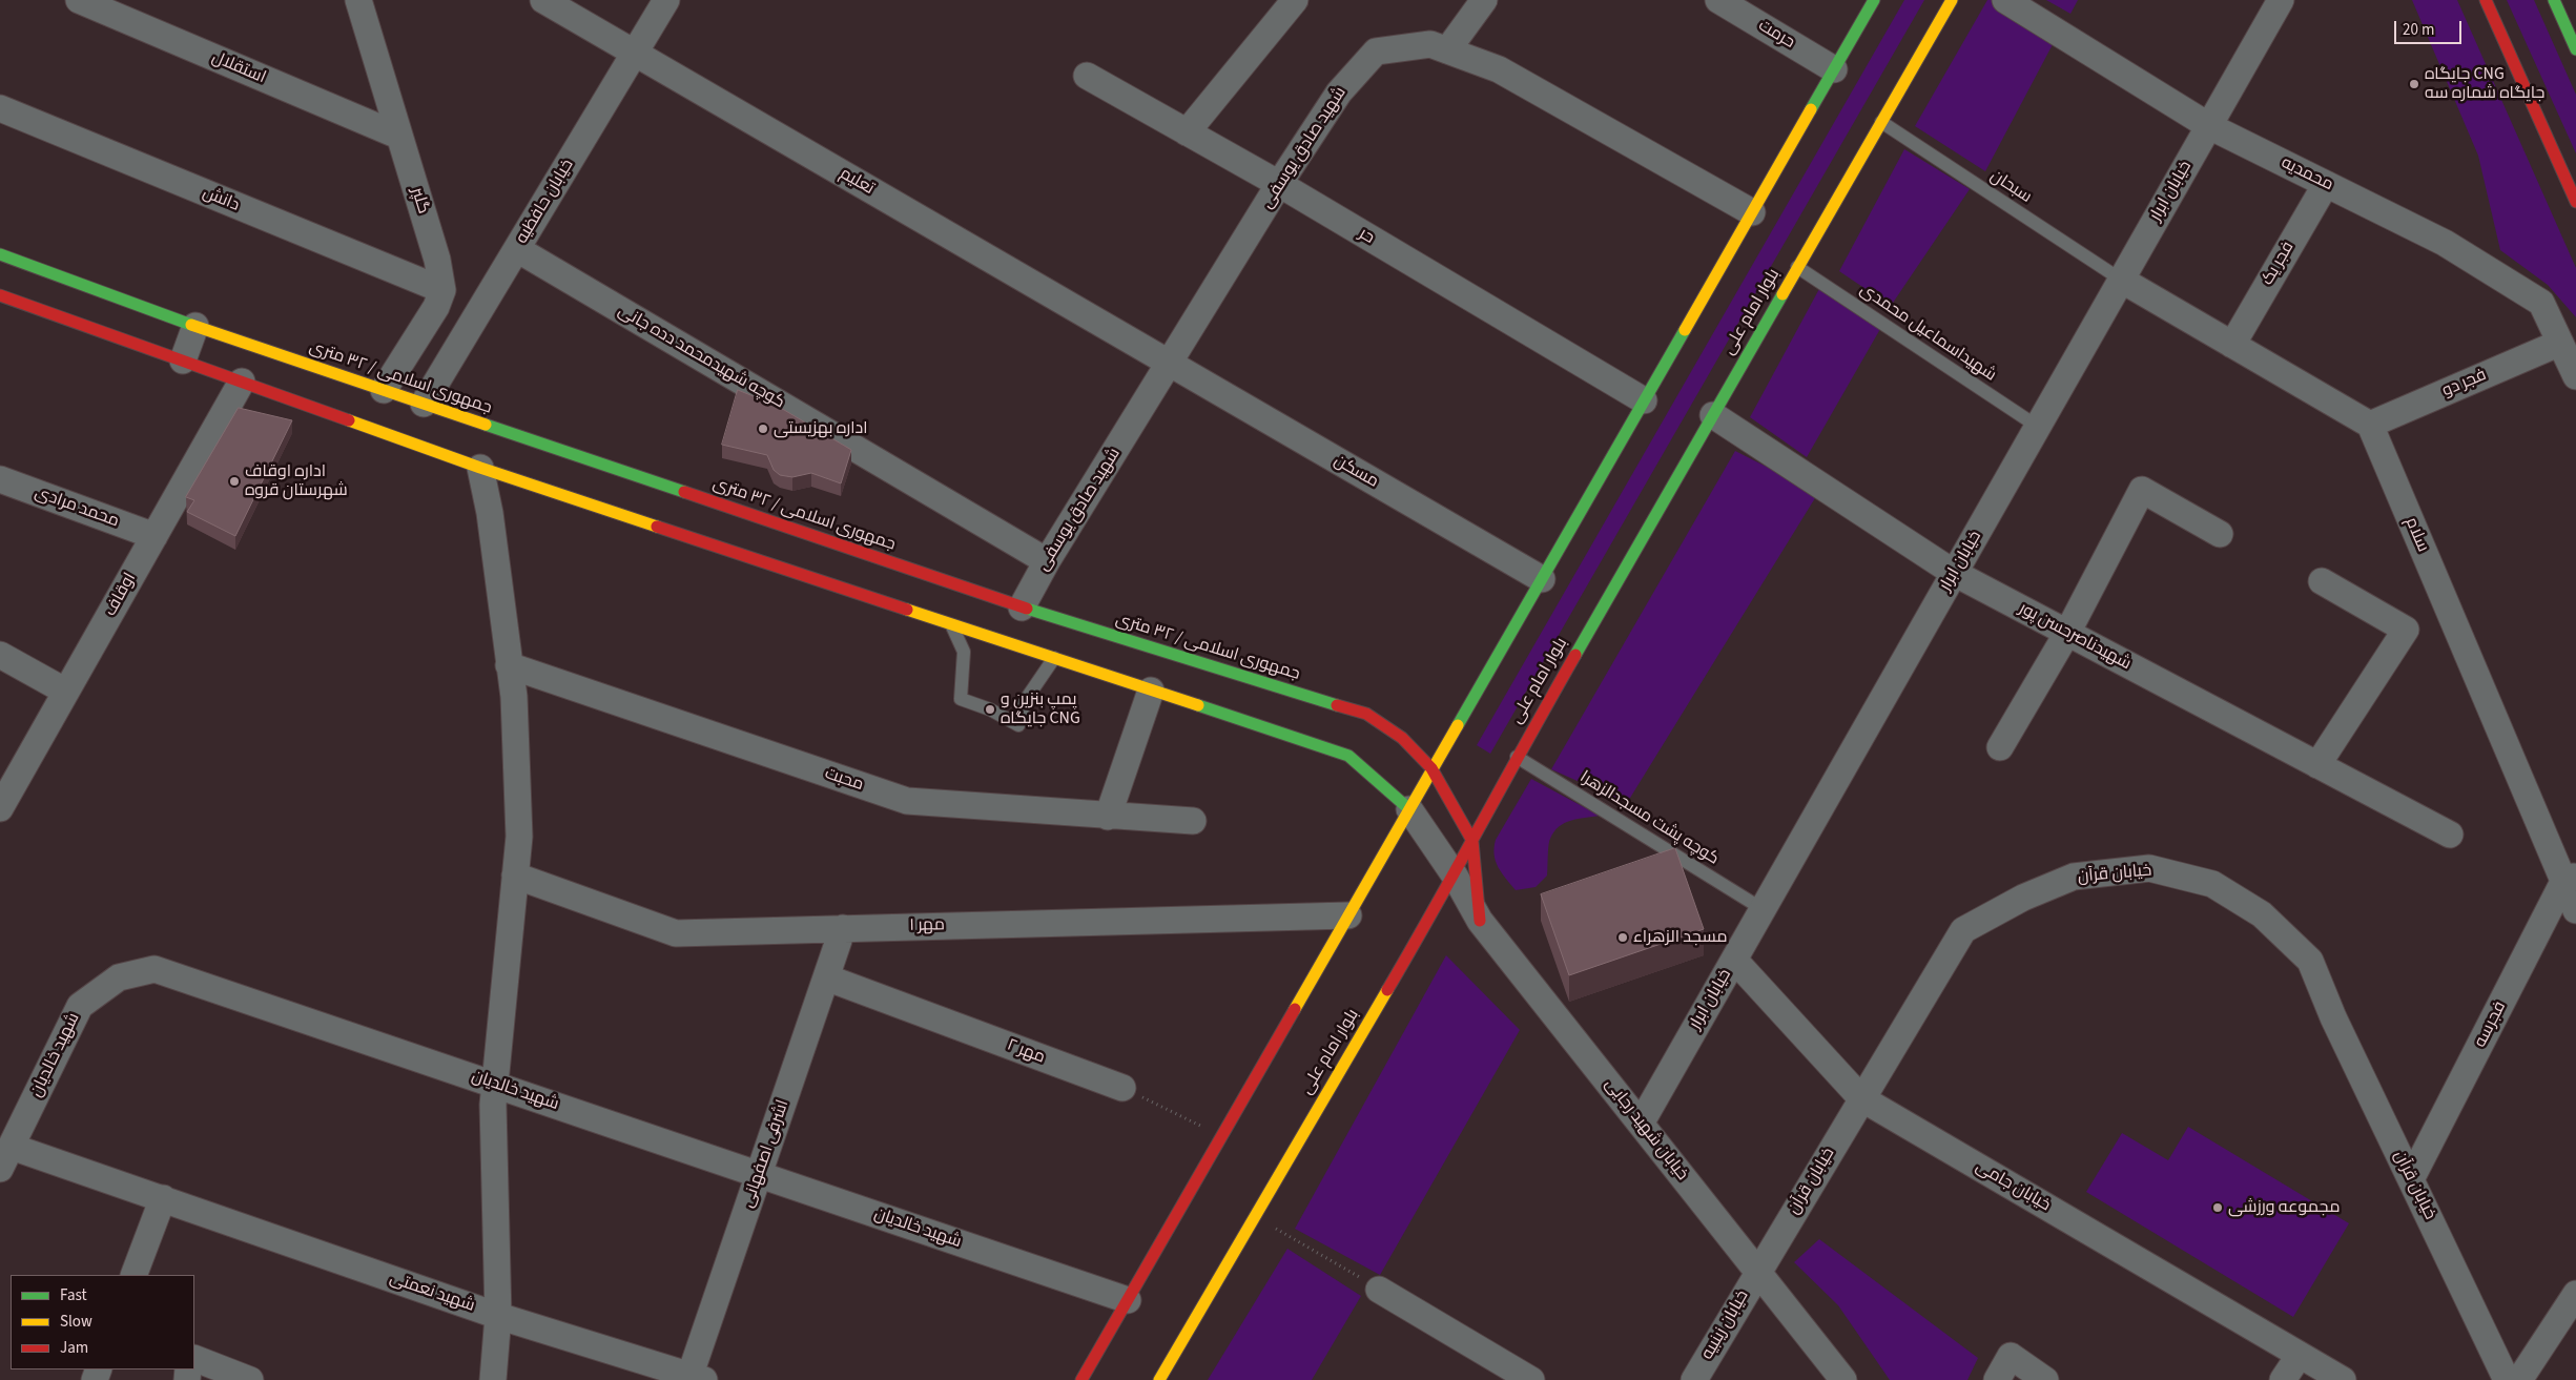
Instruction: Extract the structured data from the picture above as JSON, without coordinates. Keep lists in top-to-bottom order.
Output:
{
  "streets": {
    "main road": ["بلوار امام علی", "جمهوری اسلامی / ۳۲ متری"],
    "street": [
      "حرمت",
      "استقلال",
      "شهید صادق یوسفی",
      "محمدیه",
      "تعلیم",
      "خیابان ابرار",
      "دانش",
      "گلپر",
      "خیابان حافظیه",
      "حر",
      "فجر یک",
      "کوچه شهیدمحمد دده جانی",
      "فجر دو",
      "مسکن",
      "محمد مرادی",
      "سلام",
      "اوقاف",
      "شهیدناصرحسن پور",
      "محبت",
      "خیابان قرآن",
      "مهر ۱",
      "فجرسه",
      "مهر ۲",
      "شهید خالدیان",
      "خیابان شهید رجایی",
      "اشرفی اصفهانی",
      "خیابان جامی",
      "شهید نعمتی",
      "خیابان زینبیه"
    ],
    "lane": ["سبحان", "شهیداسماعیل محمدی", "کوچه پشت مسجدالزهرا"]
  },
  "crossings": [
    ["استقلال", "گلپر"],
    ["شهید صادق یوسفی", "تعلیم"],
    ["شهید صادق یوسفی", "حر"],
    ["شهید صادق یوسفی", "کوچه شهیدمحمد دده جانی"],
    ["شهید صادق یوسفی", "جمهوری اسلامی / ۳۲ متری"],
    ["شهید صادق یوسفی", "مسکن"],
    ["محمدیه", "خیابان ابرار"],
    ["محمدیه", "فجر یک"],
    ["محمدیه", "فجر دو"],
    ["تعلیم", "خیابان حافظیه"],
    ["تعلیم", "مسکن"],
    ["سبحان", "خیابان ابرار"],
    ["سبحان", "بلوار امام علی"],
    ["خیابان ابرار", "شهیداسماعیل محمدی"],
    ["خیابان ابرار", "شهیدناصرحسن پور"],
    ["خیابان ابرار", "کوچه پشت مسجدالزهرا"],
    ["خیابان ابرار", "خیابان شهید رجایی"],
    ["خیابان ابرار", "خیابان جامی"],
    ["دانش", "گلپر"],
    ["خیابان حافظیه", "کوچه شهیدمحمد دده جانی"],
    ["خیابان حافظیه", "جمهوری اسلامی / ۳۲ متری"],
    ["بلوار امام علی", "شهیداسماعیل محمدی"],
    ["بلوار امام علی", "جمهوری اسلامی / ۳۲ متری"],
    ["بلوار امام علی", "شهیدناصرحسن پور"],
    ["بلوار امام علی", "کوچه پشت مسجدالزهرا"],
    ["بلوار امام علی", "خیابان شهید رجایی"],
    ["جمهوری اسلامی / ۳۲ متری", "خیابان شهید رجایی"],
    ["فجر دو", "سلام"],
    ["محمد مرادی", "اوقاف"],
    ["سلام", "فجرسه"],
    ["خیابان قرآن", "فجرسه"],
    ["خیابان قرآن", "خیابان شهید رجایی"],
    ["خیابان قرآن", "خیابان جامی"],
    ["خیابان قرآن", "خیابان زینبیه"],
    ["مهر ۱", "اشرفی اصفهانی"],
    ["مهر ۲", "اشرفی اصفهانی"],
    ["شهید خالدیان", "اشرفی اصفهانی"],
    ["شهید خالدیان", "شهید نعمتی"],
    ["خیابان شهید رجایی", "خیابان زینبیه"],
    ["اشرفی اصفهانی", "شهید نعمتی"]
  ],
  "places": [
    "جایگاه CNG جایگاه شماره سه",
    "اداره بهزیستی",
    "اداره اوقاف شهرستان قروه",
    "پمپ بنزین و جایگاه CNG",
    "مسجد الزهراء",
    "مجموعه ورزشی"
  ],
  "legend": ["Fast", "Slow", "Jam"],
  "scale_bar": "20 m"
}
